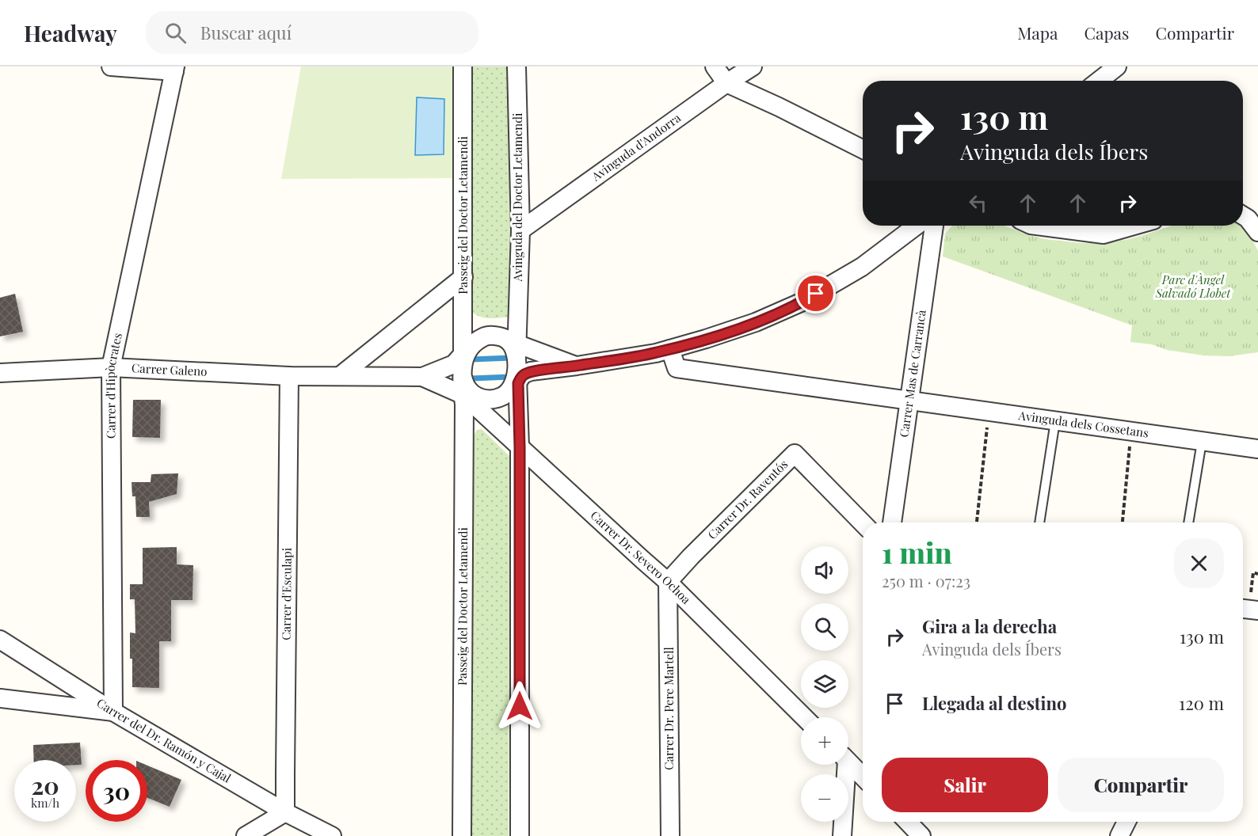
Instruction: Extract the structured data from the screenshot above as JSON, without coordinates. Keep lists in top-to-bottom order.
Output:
{
  "streets": {
    "street": [
      "Avinguda d'Andorra",
      "Avinguda del Doctor Letamendi",
      "Passeig del Doctor Letamendi",
      "Carrer Galeno",
      "Carrer Mas de Carrancà",
      "Carrer d'Hipòcrates",
      "Avinguda dels Cossetans",
      "Carrer Dr. Raventós",
      "Carrer Dr. Severo Ochoa",
      "Carrer d'Esculapi",
      "Carrer Dr. Pere Martell",
      "Carrer del Dr. Ramón y Cajal"
    ]
  },
  "crossings": [
    ["Avinguda d'Andorra", "Avinguda del Doctor Letamendi"],
    ["Avinguda del Doctor Letamendi", "Carrer Galeno"],
    ["Passeig del Doctor Letamendi", "Carrer Galeno"],
    ["Passeig del Doctor Letamendi", "Carrer Dr. Severo Ochoa"],
    ["Carrer Galeno", "Carrer d'Hipòcrates"],
    ["Carrer Galeno", "Carrer Dr. Severo Ochoa"],
    ["Carrer Galeno", "Carrer d'Esculapi"],
    ["Carrer Mas de Carrancà", "Avinguda dels Cossetans"],
    ["Carrer d'Hipòcrates", "Carrer del Dr. Ramón y Cajal"],
    ["Carrer Dr. Raventós", "Carrer Dr. Severo Ochoa"],
    ["Carrer Dr. Raventós", "Carrer Dr. Pere Martell"],
    ["Carrer Dr. Severo Ochoa", "Carrer Dr. Pere Martell"],
    ["Carrer d'Esculapi", "Carrer del Dr. Ramón y Cajal"]
  ],
  "parks": ["Parc d'Àngel Salvadó Llobet"],
  "page": {
    "header": "Headway",
    "search": "Buscar aquí",
    "nav": ["Mapa", "Capas", "Compartir"],
    "turn": ["130 m", "Avinguda dels Íbers"],
    "heading": ["1 min", "250 m · 07:23"],
    "map_buttons": ["+", "−"],
    "list": [
      {
        "name": "Gira a la derecha",
        "note": "Avinguda dels Íbers",
        "value": "130 m"
      },
      {
        "name": "Llegada al destino",
        "value": "120 m"
      }
    ],
    "buttons": ["Salir", "Compartir"],
    "speed": "20 km/h",
    "limit": "30"
  }
}
